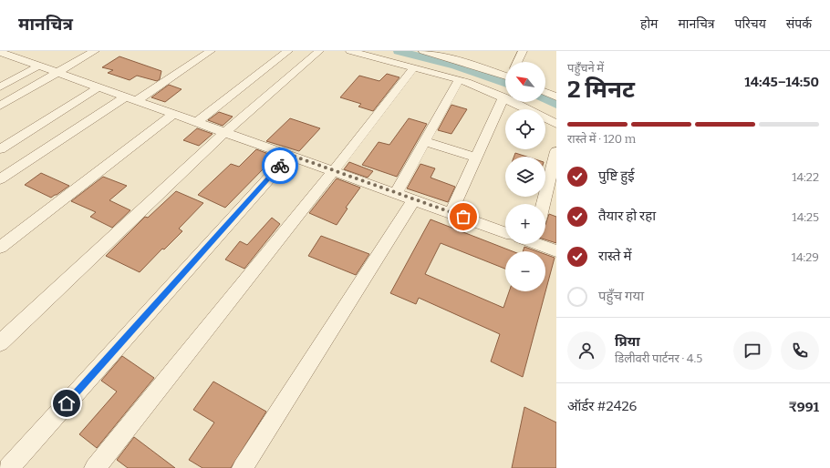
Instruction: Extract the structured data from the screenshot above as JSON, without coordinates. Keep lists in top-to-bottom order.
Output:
{
  "north": "top left",
  "page": {
    "header": "मानचित्र",
    "nav": [
      "होम",
      "मानचित्र",
      "परिचय",
      "संपर्क"
    ],
    "heading": ["2 मिनट", "पहुँचने में", "14:45–14:50"],
    "panel": [
      "प्रिया",
      "डिलीवरी पार्टनर · 4.5",
      "ऑर्डर #2426",
      "₹991"
    ],
    "map_buttons": ["+", "−"],
    "bar": "रास्ते में · 120 m",
    "list": [
      ["पुष्टि हुई", "14:22"],
      ["तैयार हो रहा", "14:25"],
      ["रास्ते में", "14:29"],
      "पहुँच गया"
    ]
  }
}
